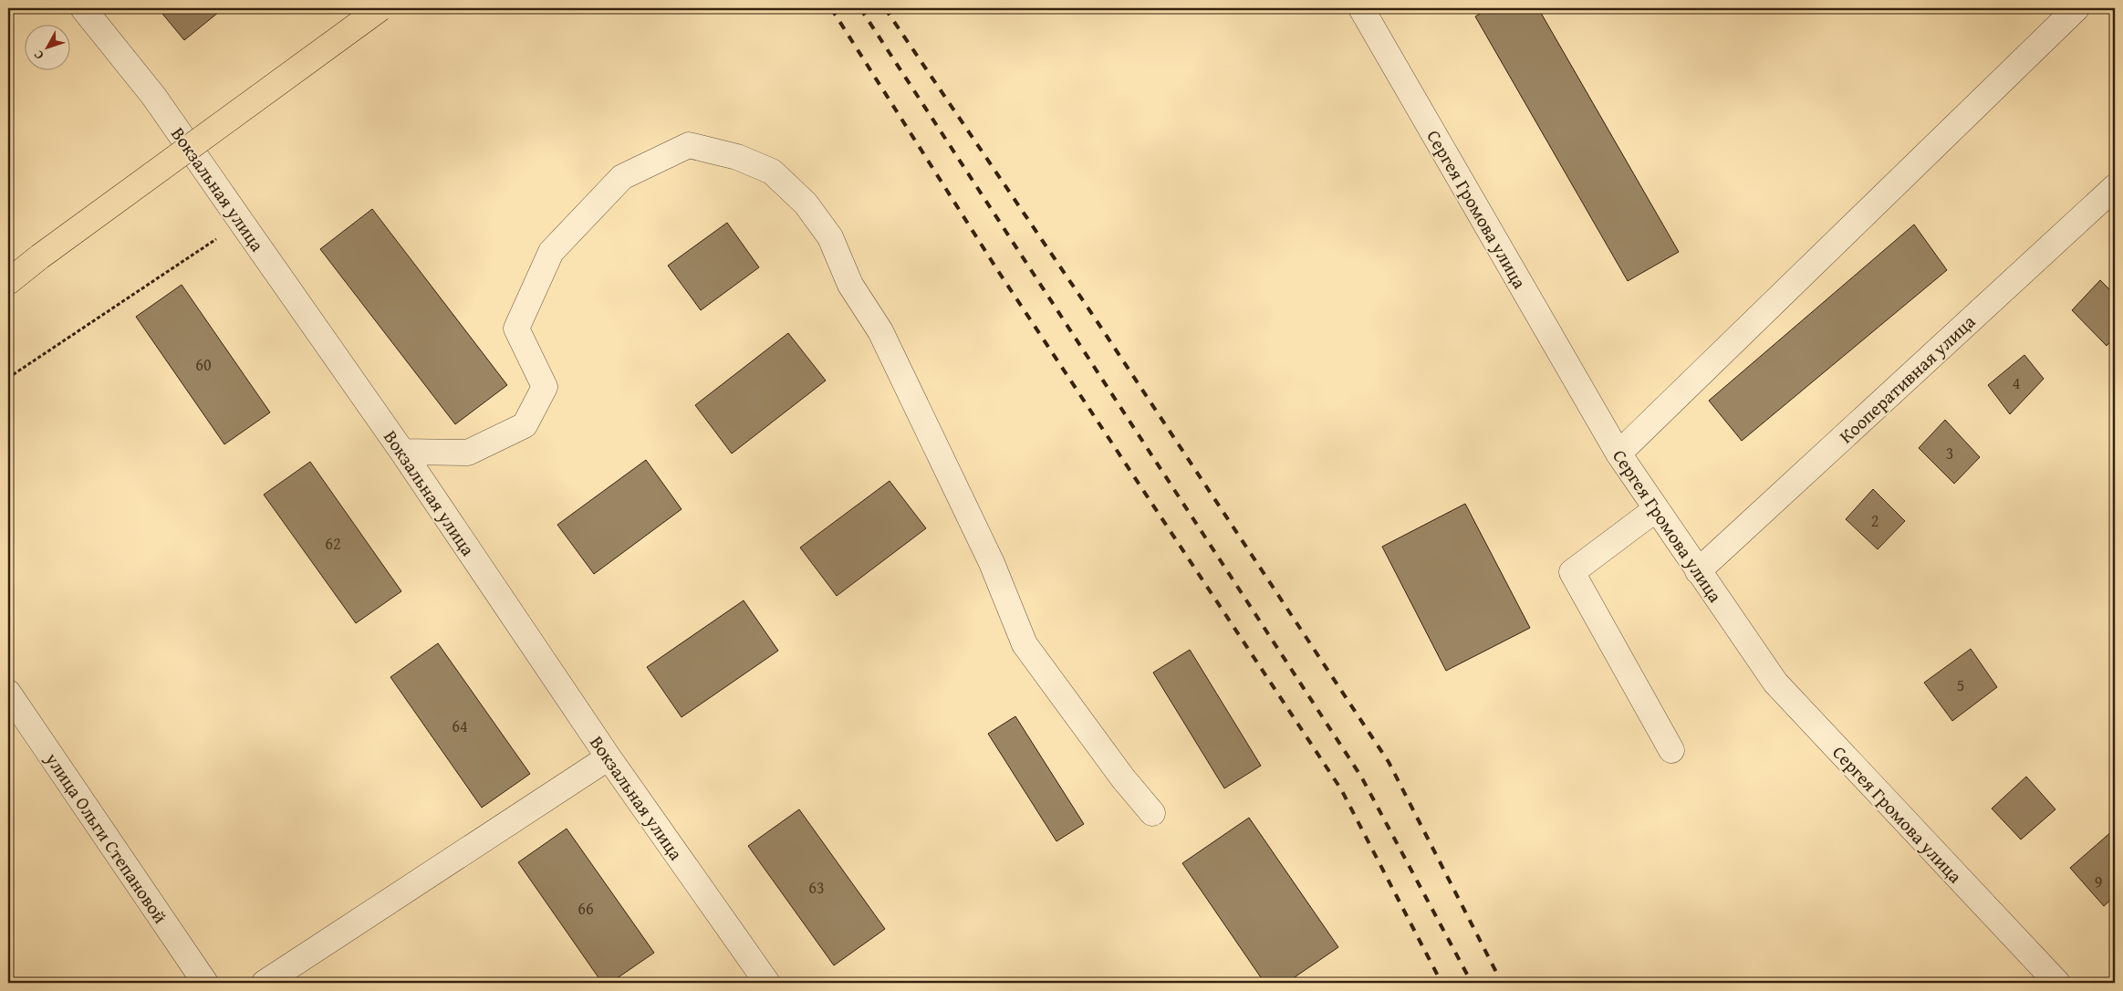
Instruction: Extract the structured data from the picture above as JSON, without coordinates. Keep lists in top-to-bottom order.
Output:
{
  "streets": {
    "street": [
      "Вокзальная улица",
      "Сергея Громова улица",
      "Кооперативная улица",
      "улица Ольги Степановой"
    ]
  },
  "crossings": [
    ["Сергея Громова улица", "Кооперативная улица"]
  ],
  "house_numbers": [
    "60",
    "4",
    "3",
    "2",
    "62",
    "5",
    "64",
    "9",
    "63",
    "66"
  ],
  "north": "bottom left"
}
